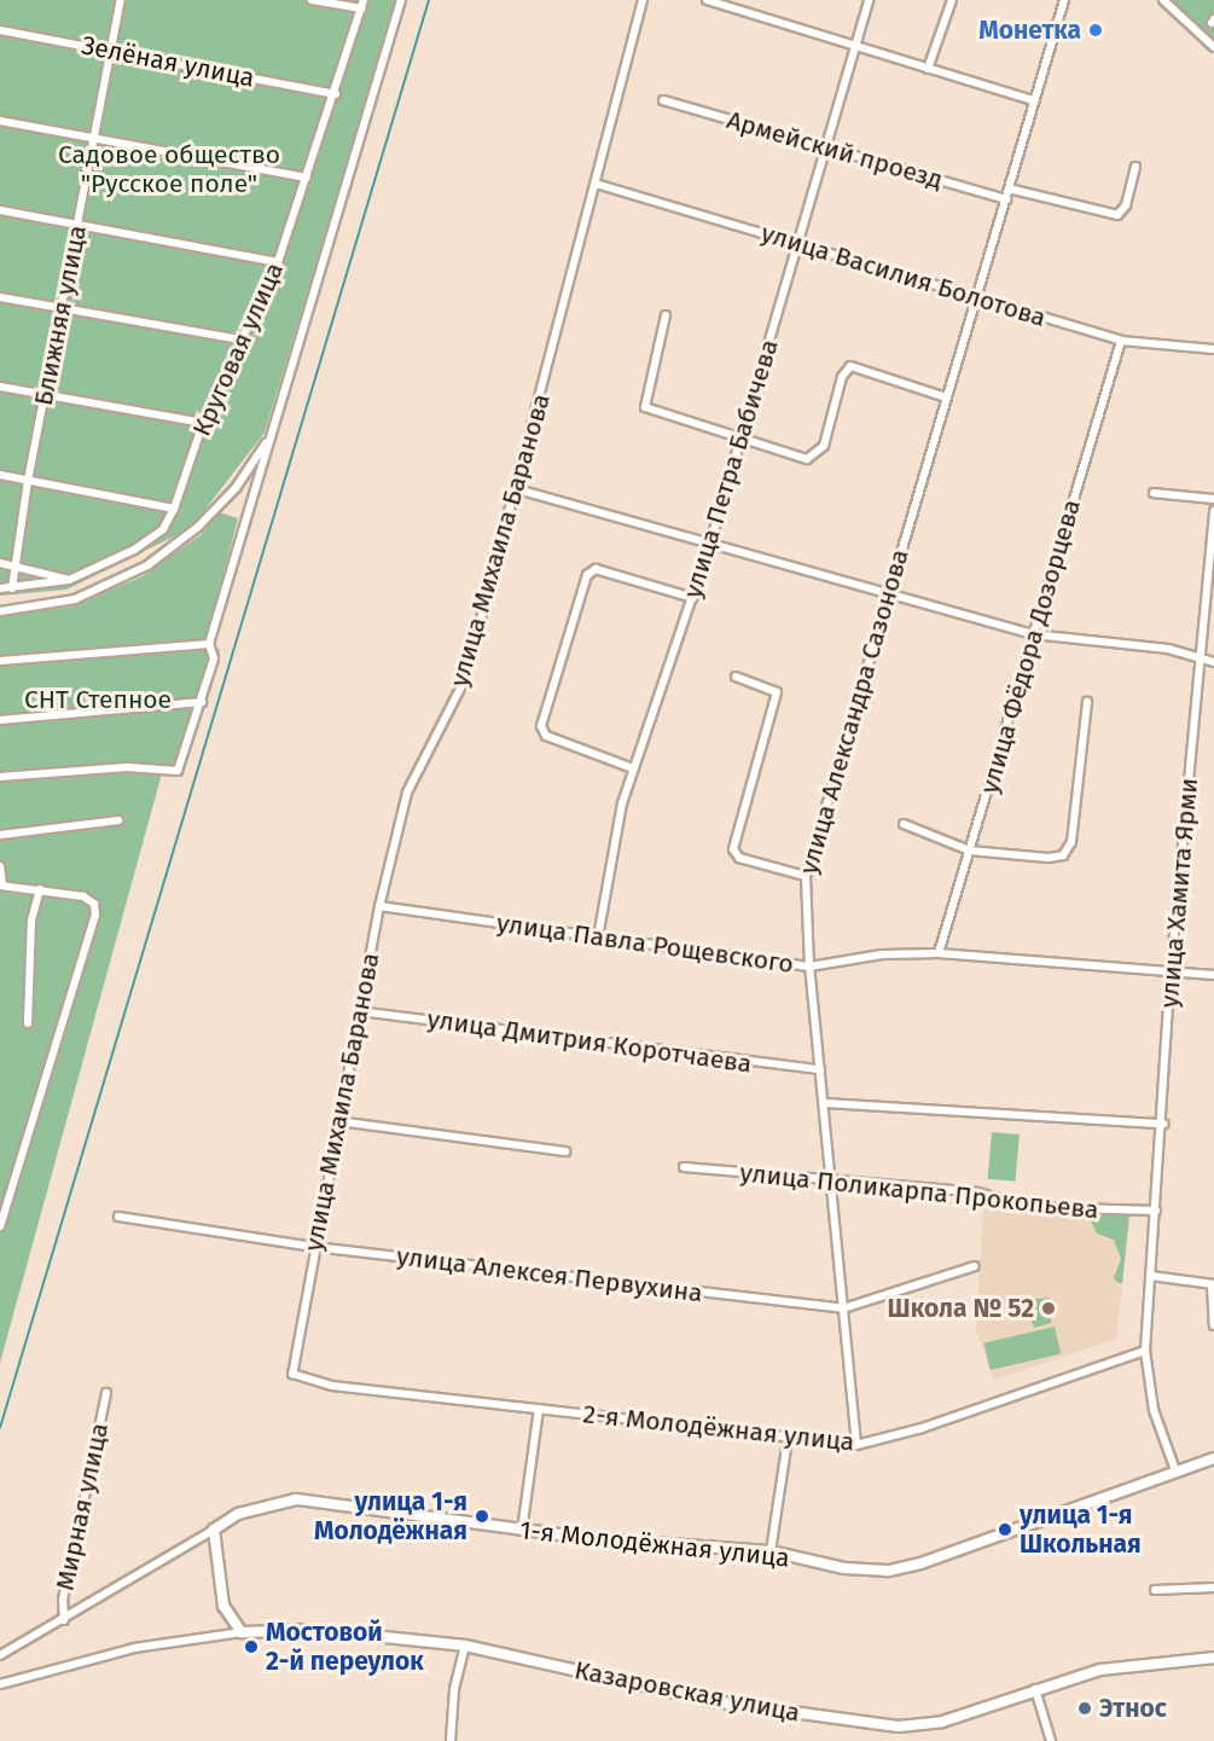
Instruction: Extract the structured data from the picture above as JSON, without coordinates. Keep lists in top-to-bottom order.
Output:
{
  "streets": {
    "street": [
      "Зелёная улица",
      "Армейский проезд",
      "улица Василия Болотова",
      "Ближняя улица",
      "Круговая улица",
      "улица Петра Бабичева",
      "улица Михаила Баранова",
      "улица Фёдора Дозорцева",
      "улица Александра Сазонова",
      "улица Хамита Ярми",
      "улица Павла Рощевского",
      "улица Дмитрия Коротчаева",
      "улица Поликарпа Прокопьева",
      "улица Алексея Первухина",
      "2-я Молодёжная улица",
      "Мирная улица",
      "1-я Молодёжная улица",
      "Казаровская улица"
    ]
  },
  "crossings": [
    ["Зелёная улица", "Ближняя улица"],
    ["Зелёная улица", "Круговая улица"],
    ["Армейский проезд", "улица Петра Бабичева"],
    ["Армейский проезд", "улица Александра Сазонова"],
    ["улица Василия Болотова", "улица Петра Бабичева"],
    ["улица Василия Болотова", "улица Михаила Баранова"],
    ["улица Василия Болотова", "улица Фёдора Дозорцева"],
    ["улица Василия Болотова", "улица Александра Сазонова"],
    ["Ближняя улица", "Круговая улица"],
    ["улица Петра Бабичева", "улица Павла Рощевского"],
    ["улица Михаила Баранова", "улица Павла Рощевского"],
    ["улица Михаила Баранова", "улица Дмитрия Коротчаева"],
    ["улица Михаила Баранова", "улица Алексея Первухина"],
    ["улица Михаила Баранова", "2-я Молодёжная улица"],
    ["улица Фёдора Дозорцева", "улица Павла Рощевского"],
    ["улица Александра Сазонова", "улица Павла Рощевского"],
    ["улица Александра Сазонова", "улица Дмитрия Коротчаева"],
    ["улица Александра Сазонова", "улица Поликарпа Прокопьева"],
    ["улица Александра Сазонова", "улица Алексея Первухина"],
    ["улица Александра Сазонова", "2-я Молодёжная улица"],
    ["улица Хамита Ярми", "улица Павла Рощевского"],
    ["улица Хамита Ярми", "улица Поликарпа Прокопьева"]
  ],
  "parks": ["Садовое общество \"Русское поле\"", "СНТ Степное"],
  "places": [
    "Монетка",
    "Школа № 52",
    "улица 1-я Молодёжная",
    "улица 1-я Школьная",
    "Мостовой 2-й переулок",
    "Этнос"
  ]
}
